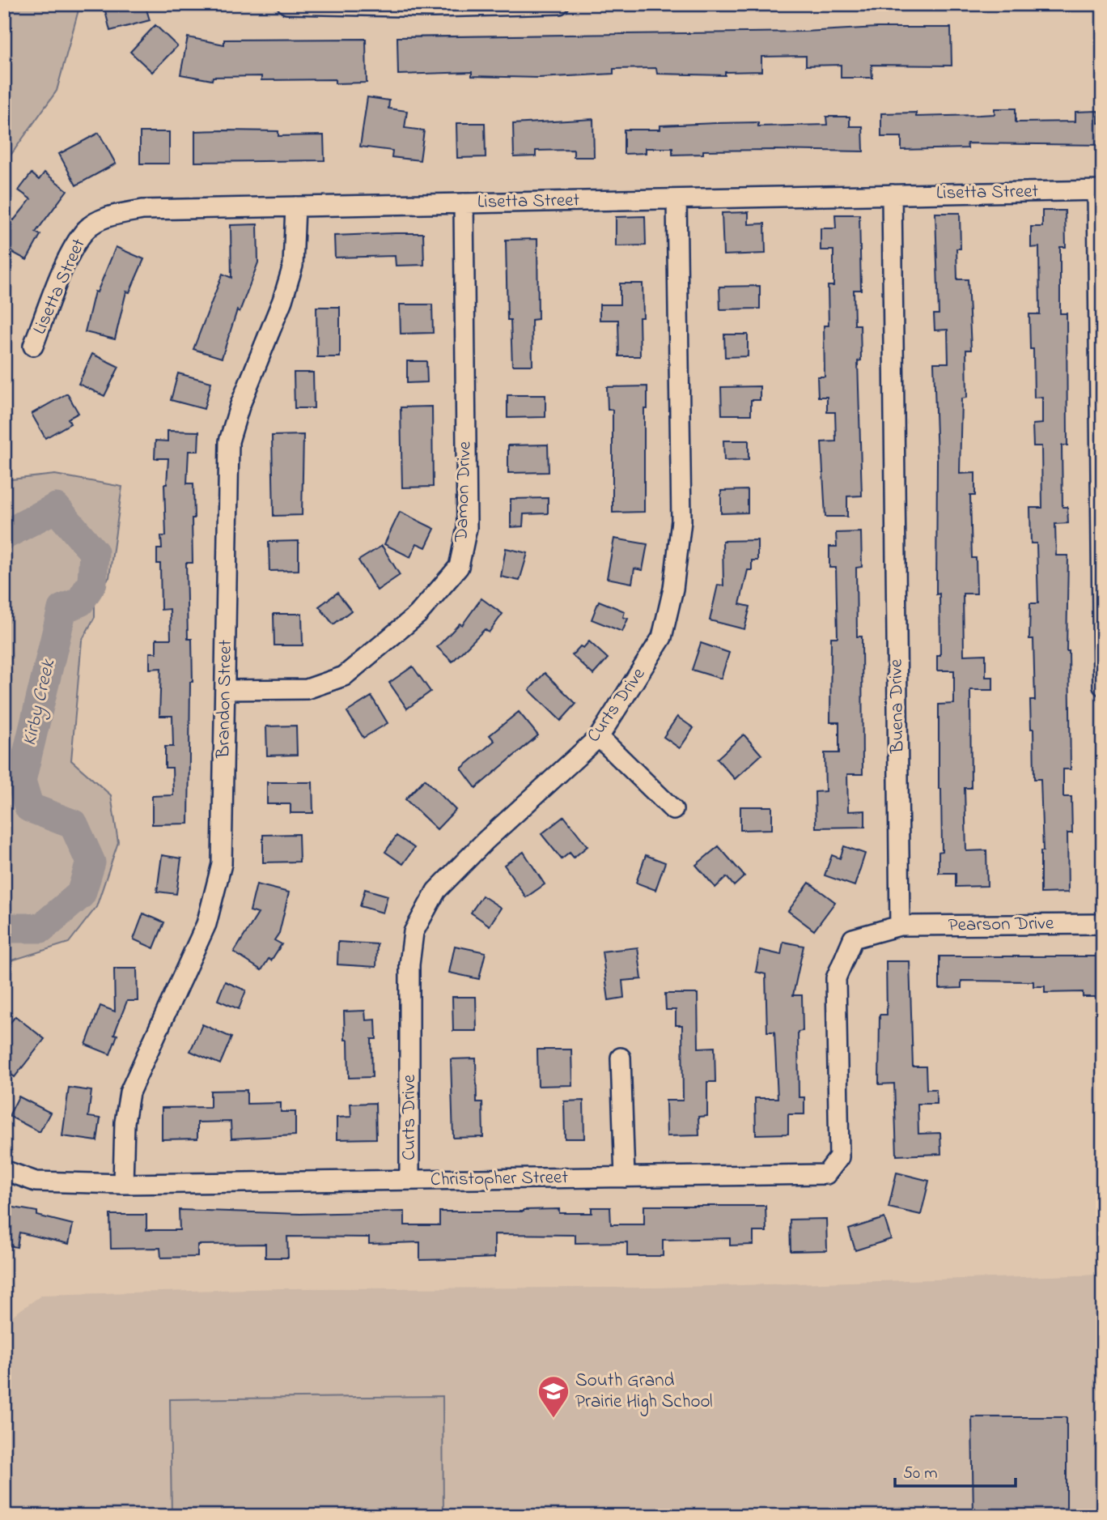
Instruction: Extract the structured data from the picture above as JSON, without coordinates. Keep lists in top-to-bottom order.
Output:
{
  "streets": {
    "street": [
      "Lisetta Street",
      "Damon Drive",
      "Brandon Street",
      "Curts Drive",
      "Buena Drive",
      "Pearson Drive",
      "Christopher Street"
    ]
  },
  "crossings": [
    ["Lisetta Street", "Damon Drive"],
    ["Lisetta Street", "Brandon Street"],
    ["Lisetta Street", "Curts Drive"],
    ["Lisetta Street", "Buena Drive"],
    ["Damon Drive", "Brandon Street"],
    ["Brandon Street", "Christopher Street"],
    ["Curts Drive", "Christopher Street"],
    ["Buena Drive", "Pearson Drive"],
    ["Buena Drive", "Christopher Street"],
    ["Pearson Drive", "Christopher Street"]
  ],
  "water": ["Kirby Creek"],
  "places": {
    "school or university": ["South Grand Prairie High School"]
  },
  "scale_bar": "50 m"
}
